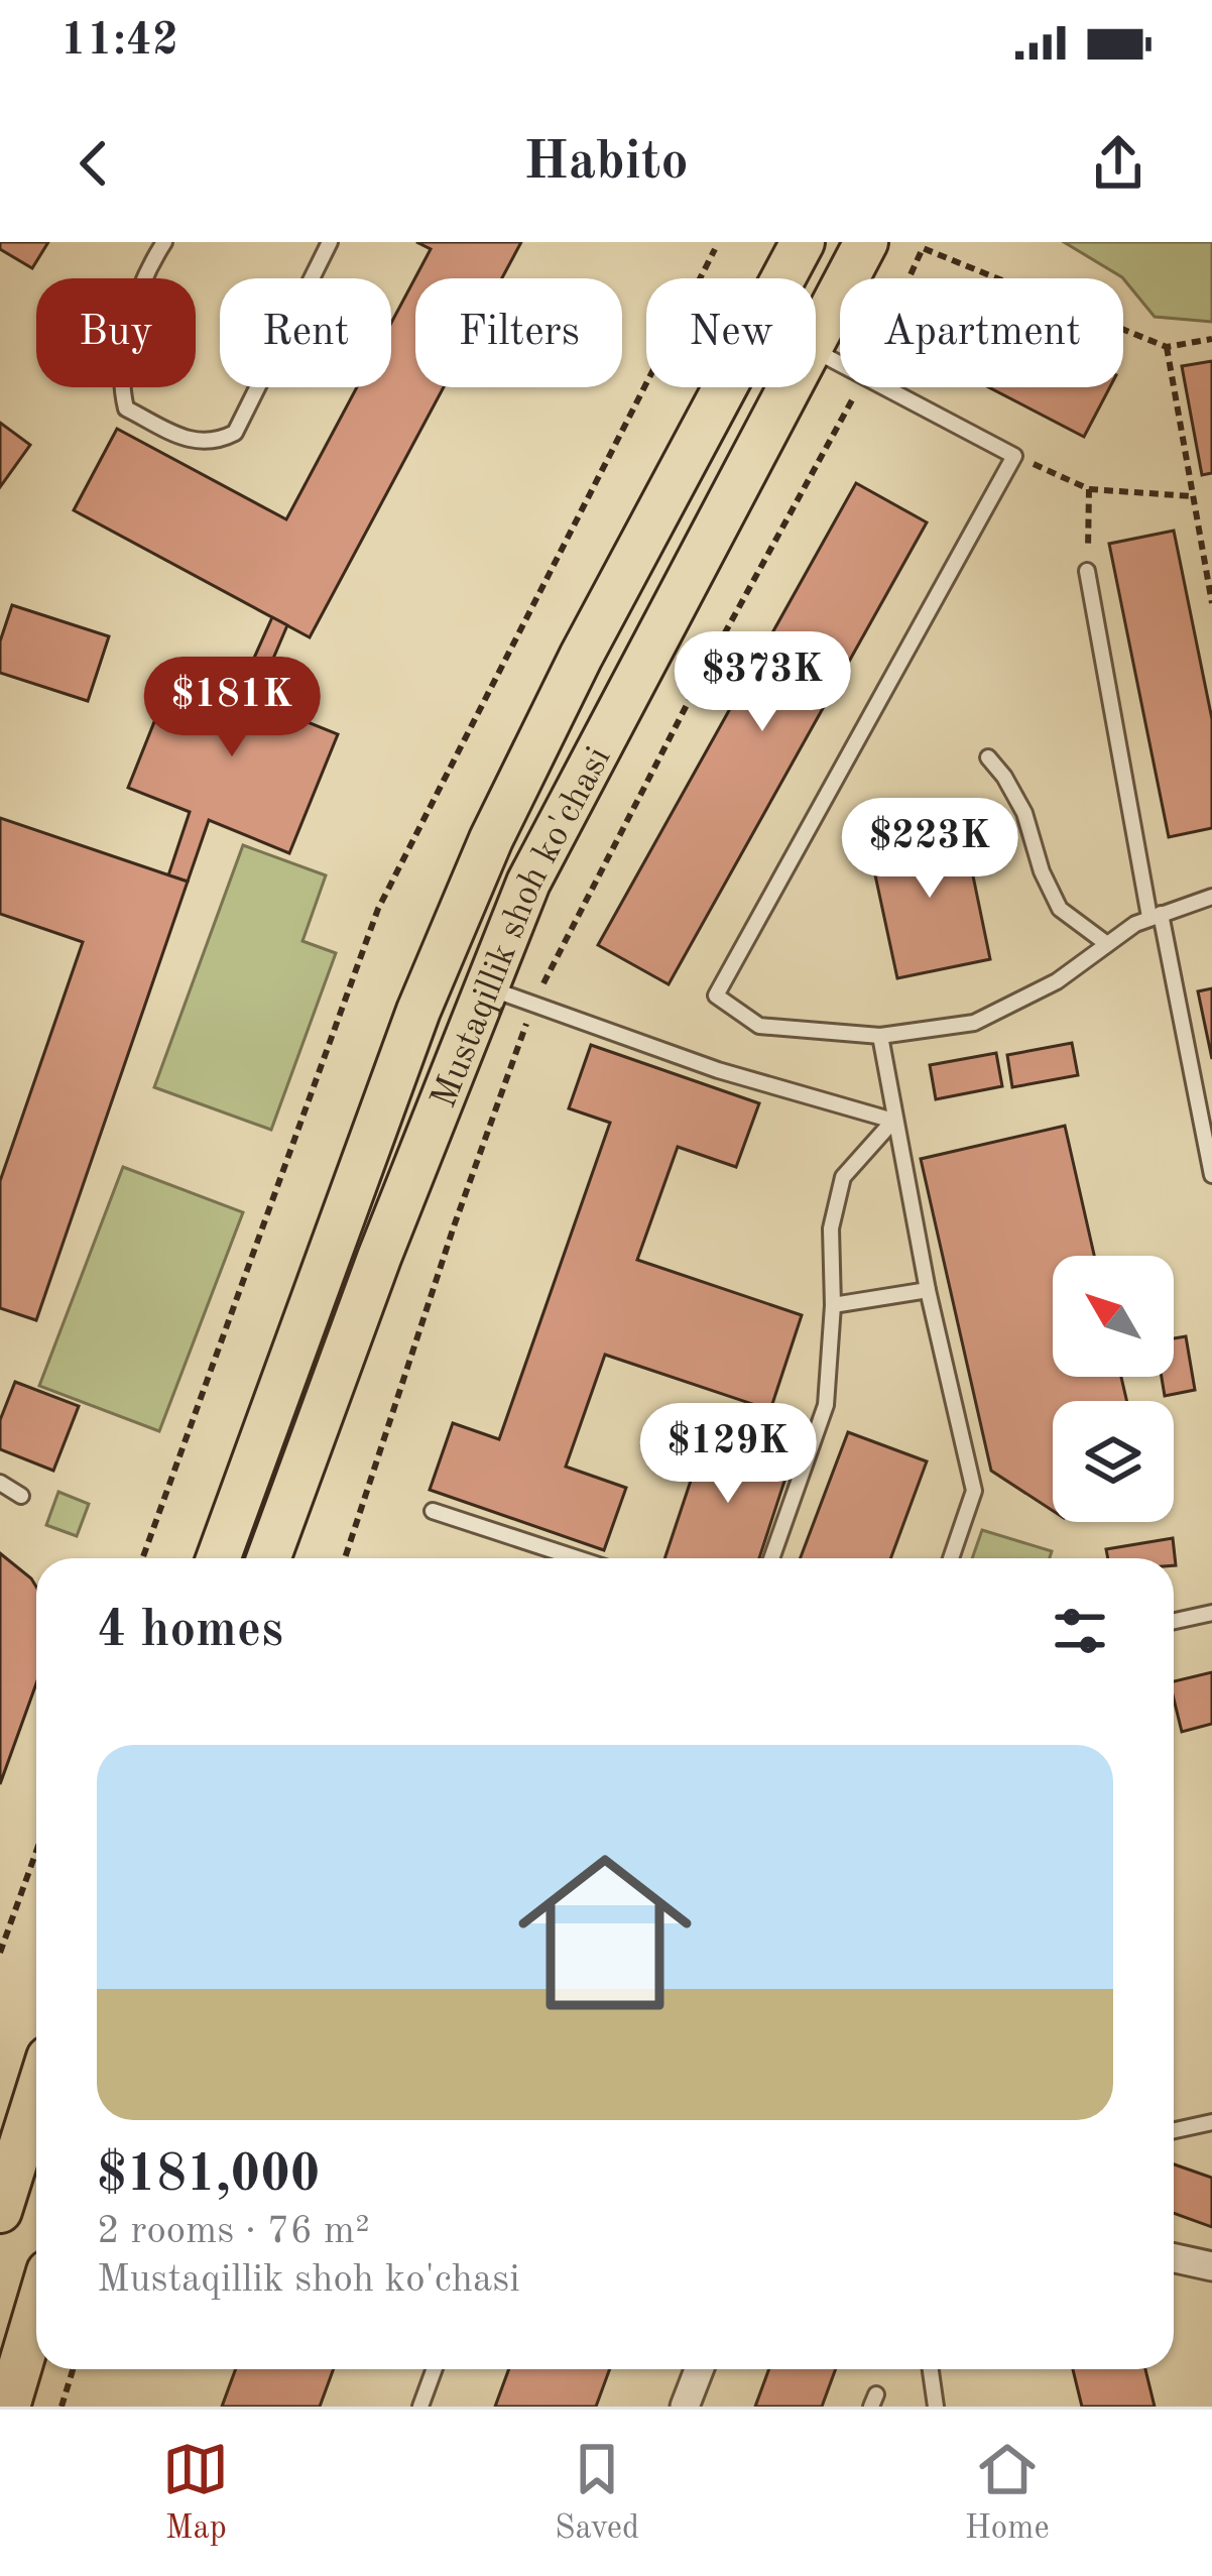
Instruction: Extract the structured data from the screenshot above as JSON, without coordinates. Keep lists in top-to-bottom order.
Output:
{
  "streets": {
    "main road": ["Mustaqillik shoh ko'chasi"]
  },
  "north": "top left",
  "page": {
    "status": "11:42",
    "header": "Habito",
    "chip": [
      "Buy",
      "Rent",
      "Filters",
      "New",
      "Apartment"
    ],
    "price": [
      "$373K",
      "$181K",
      "$223K",
      "$129K"
    ],
    "heading": "4 homes",
    "list": [
      {
        "name": "$181,000",
        "note": "2 rooms · 76 m² · Mustaqillik shoh ko'chasi"
      }
    ],
    "tabs": ["Map", "Saved", "Home"]
  }
}
